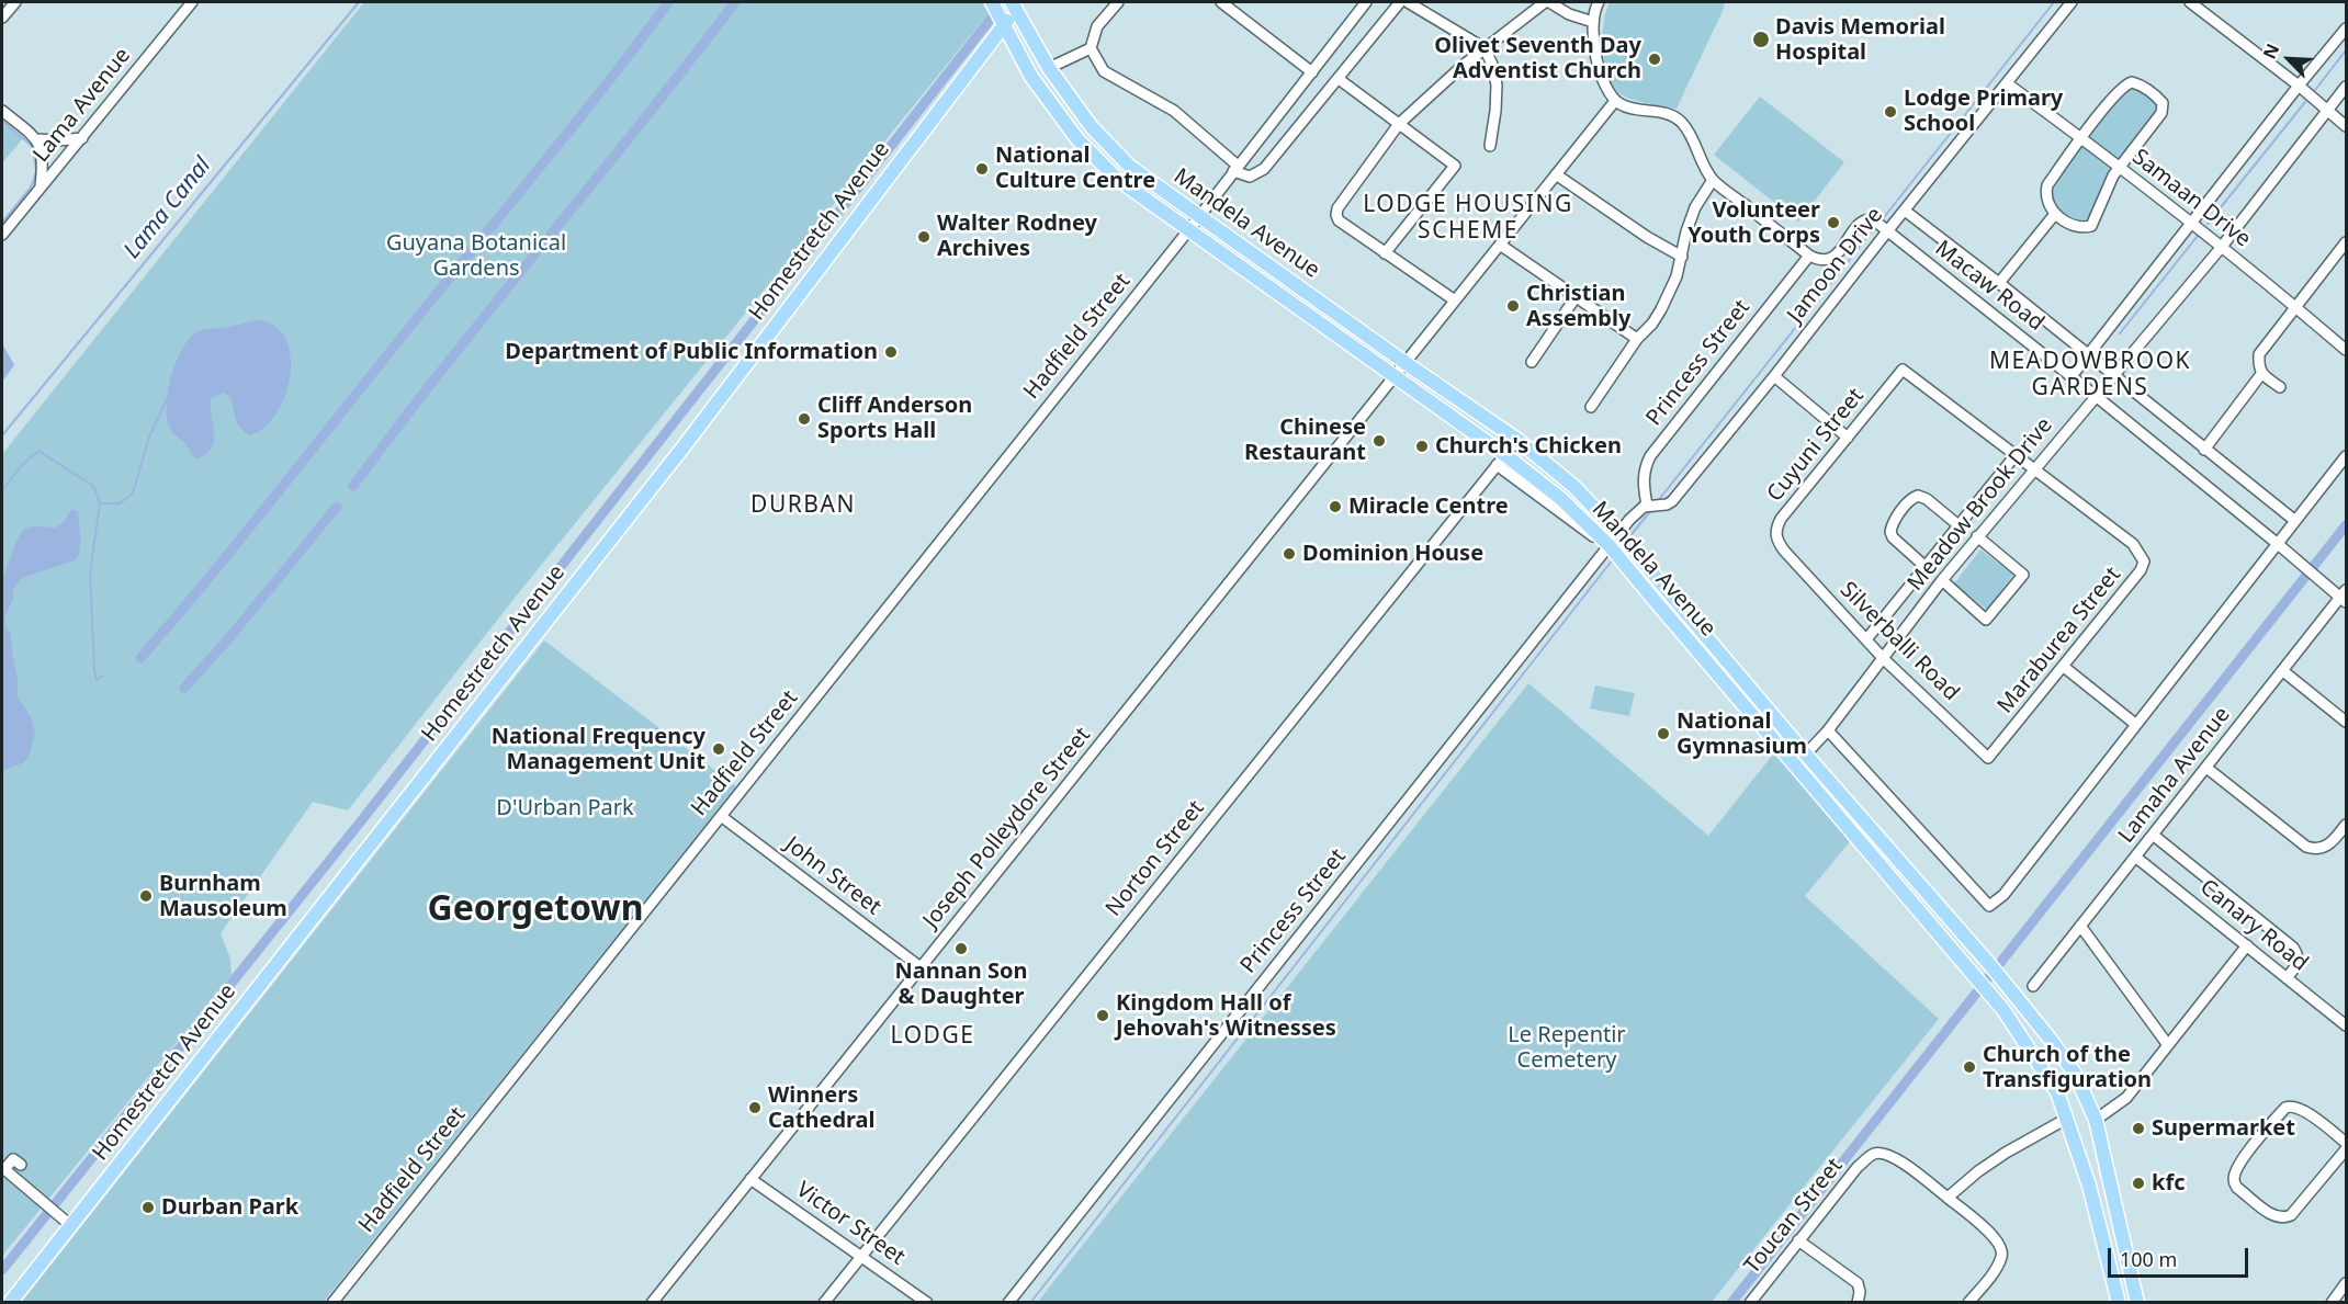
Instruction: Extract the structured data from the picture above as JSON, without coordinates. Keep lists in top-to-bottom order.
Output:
{
  "streets": {
    "main road": ["Mandela Avenue", "Homestretch Avenue"],
    "street": [
      "Lama Avenue",
      "Samaan Drive",
      "Jamoon Drive",
      "Macaw Road",
      "Hadfield Street",
      "Princess Street",
      "Cuyuni Street",
      "Meadow Brook Drive",
      "Maraburea Street",
      "Silverballi Road",
      "Lamaha Avenue",
      "Joseph Polleydore Street",
      "Norton Street",
      "John Street",
      "Canary Road",
      "Toucan Street",
      "Victor Street"
    ]
  },
  "crossings": [
    ["Samaan Drive", "Jamoon Drive"],
    ["Samaan Drive", "Meadow Brook Drive"],
    ["Mandela Avenue", "Homestretch Avenue"],
    ["Mandela Avenue", "Hadfield Street"],
    ["Mandela Avenue", "Princess Street"],
    ["Mandela Avenue", "Meadow Brook Drive"],
    ["Mandela Avenue", "Joseph Polleydore Street"],
    ["Mandela Avenue", "Norton Street"],
    ["Jamoon Drive", "Macaw Road"],
    ["Jamoon Drive", "Princess Street"],
    ["Macaw Road", "Meadow Brook Drive"],
    ["Macaw Road", "Lamaha Avenue"],
    ["Hadfield Street", "John Street"],
    ["Cuyuni Street", "Silverballi Road"],
    ["Meadow Brook Drive", "Maraburea Street"],
    ["Meadow Brook Drive", "Silverballi Road"],
    ["Maraburea Street", "Silverballi Road"],
    ["Lamaha Avenue", "Canary Road"],
    ["Joseph Polleydore Street", "John Street"],
    ["Joseph Polleydore Street", "Victor Street"],
    ["Norton Street", "Victor Street"]
  ],
  "districts": [
    "LODGE HOUSING SCHEME",
    "MEADOWBROOK GARDENS",
    "DURBAN",
    "Georgetown",
    "LODGE"
  ],
  "water": ["Lama Canal"],
  "parks": ["Guyana Botanical Gardens", "D'Urban Park", "Le Repentir Cemetery"],
  "places": [
    "Davis Memorial Hospital",
    "Olivet Seventh Day Adventist Church",
    "Lodge Primary School",
    "National Culture Centre",
    "Volunteer Youth Corps",
    "Walter Rodney Archives",
    "Christian Assembly",
    "Department of Public Information",
    "Cliff Anderson Sports Hall",
    "Chinese Restaurant",
    "Church's Chicken",
    "Miracle Centre",
    "Dominion House",
    "National Gymnasium",
    "National Frequency Management Unit",
    "Burnham Mausoleum",
    "Nannan Son & Daughter",
    "Kingdom Hall of Jehovah's Witnesses",
    "Church of the Transfiguration",
    "Winners Cathedral",
    "Supermarket",
    "kfc",
    "Durban Park"
  ],
  "scale_bar": "100 m",
  "north": "top left"
}
